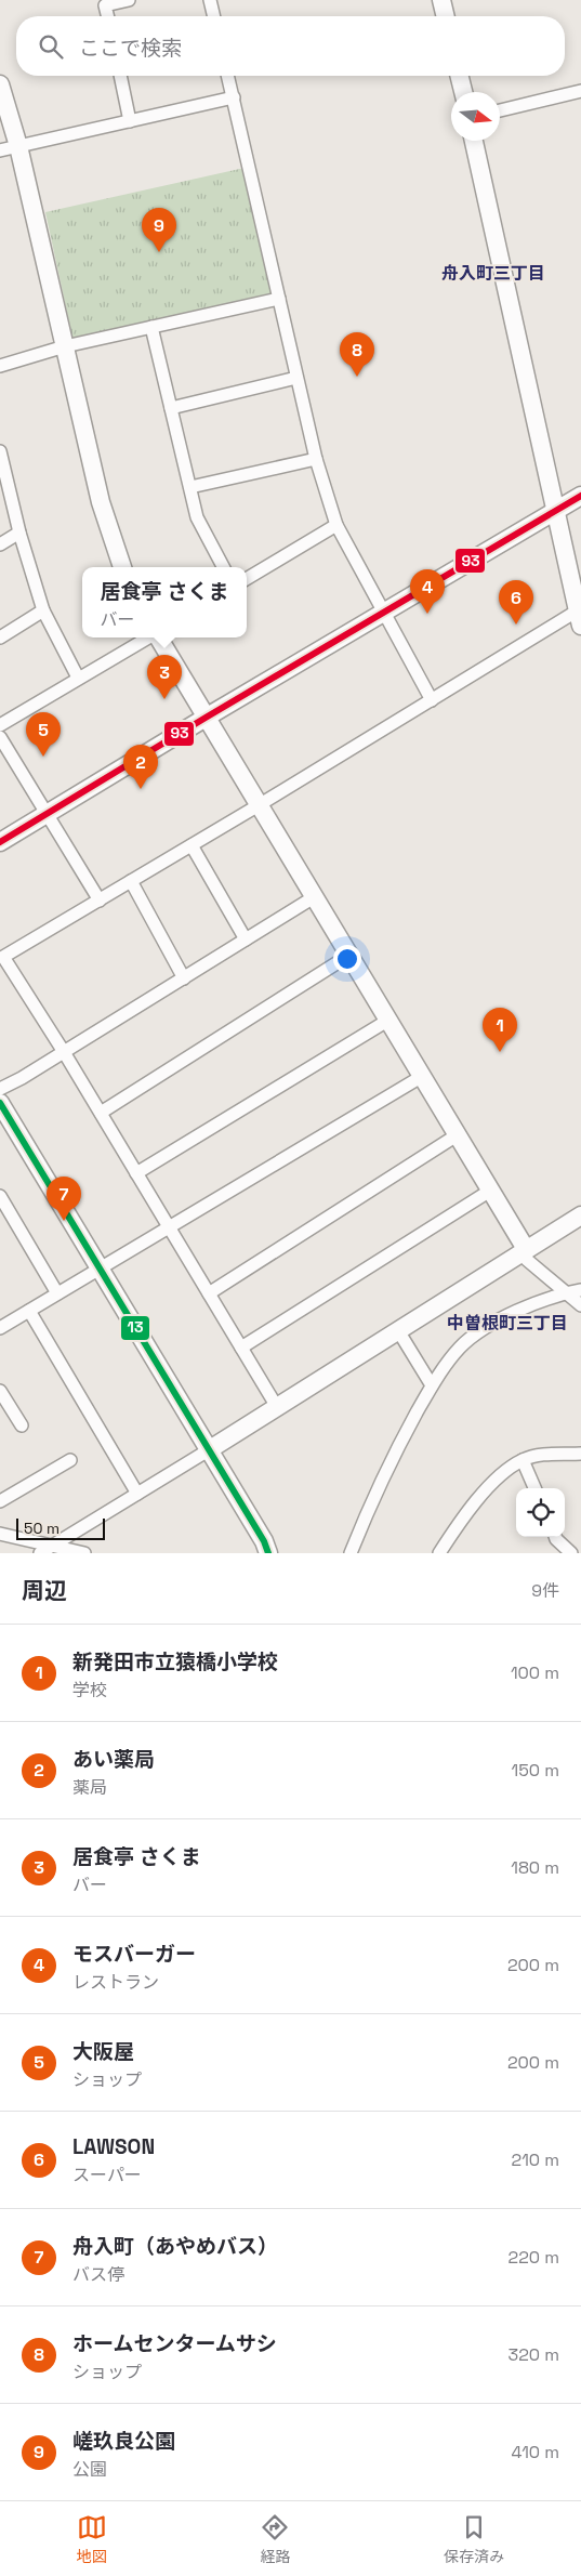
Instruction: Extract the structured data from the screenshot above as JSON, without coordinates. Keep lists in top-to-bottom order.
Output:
{
  "districts": ["舟入町三丁目", "中曽根町三丁目"],
  "lines": ["transit line 93", "transit line 13"],
  "scale_bar": "50 m",
  "north": "right",
  "page": {
    "search": "ここで検索",
    "pins": [
      "9",
      "8",
      "4",
      "6",
      "3",
      "5",
      "2",
      "1",
      "7"
    ],
    "popup": ["居食亭 さくま", "バー"],
    "scale": "50 m",
    "heading": ["周辺", "9件"],
    "list": [
      {
        "mark": "1",
        "name": "新発田市立猿橋小学校",
        "note": "学校",
        "value": "100 m"
      },
      {
        "mark": "2",
        "name": "あい薬局",
        "note": "薬局",
        "value": "150 m"
      },
      {
        "mark": "3",
        "name": "居食亭 さくま",
        "note": "バー",
        "value": "180 m"
      },
      {
        "mark": "4",
        "name": "モスバーガー",
        "note": "レストラン",
        "value": "200 m"
      },
      {
        "mark": "5",
        "name": "大阪屋",
        "note": "ショップ",
        "value": "200 m"
      },
      {
        "mark": "6",
        "name": "LAWSON",
        "note": "スーパー",
        "value": "210 m"
      },
      {
        "mark": "7",
        "name": "舟入町（あやめバス）",
        "note": "バス停",
        "value": "220 m"
      },
      {
        "mark": "8",
        "name": "ホームセンタームサシ",
        "note": "ショップ",
        "value": "320 m"
      },
      {
        "mark": "9",
        "name": "嵯玖良公園",
        "note": "公園",
        "value": "410 m"
      }
    ],
    "nav": ["地図", "経路", "保存済み"]
  }
}
